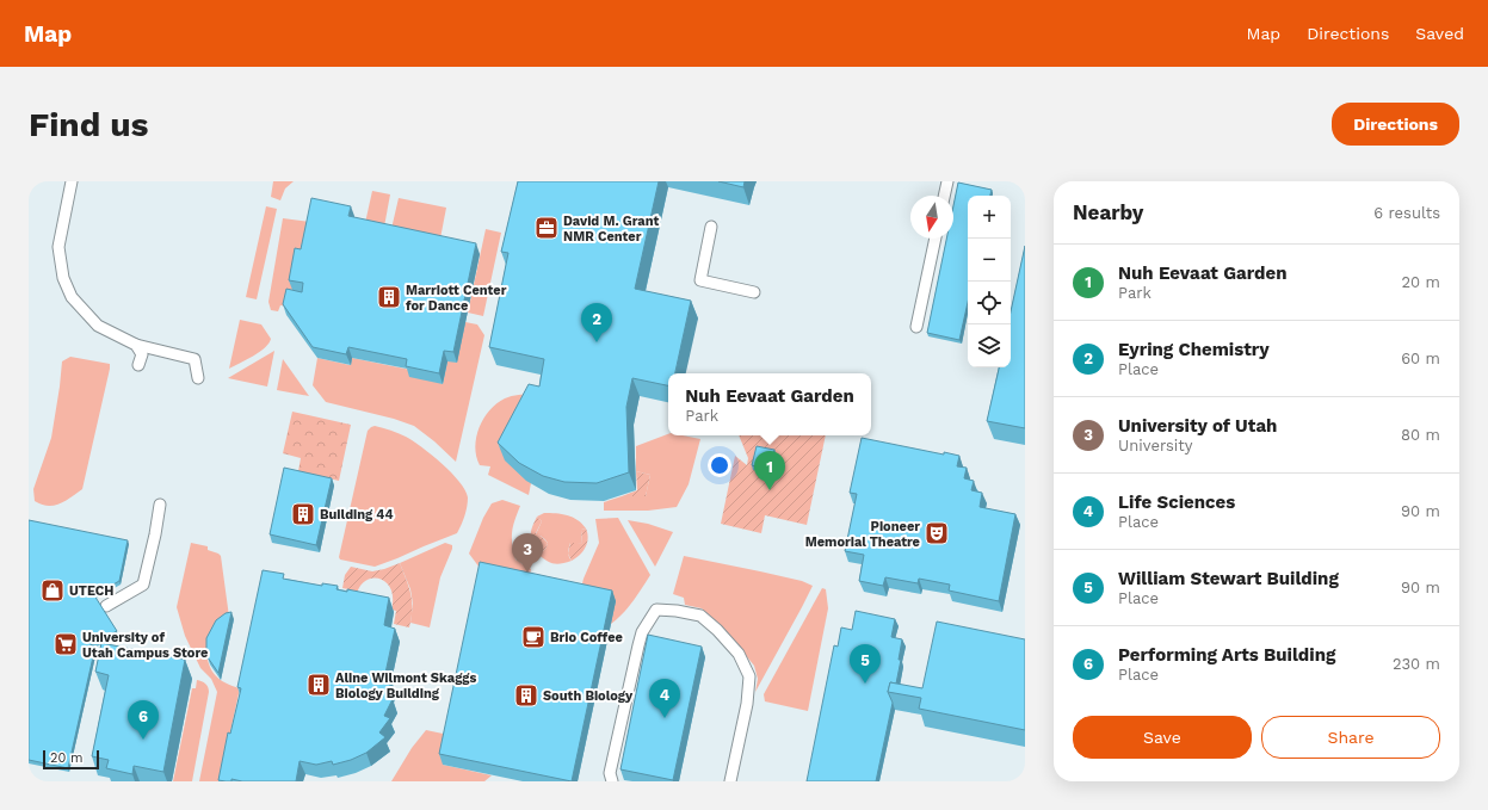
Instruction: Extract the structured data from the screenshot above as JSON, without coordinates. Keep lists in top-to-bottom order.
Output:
{
  "places": {
    "office": ["David M. Grant NMR Center"],
    "building": [
      "Marriott Center for Dance",
      "Building 44",
      "Aline Wilmont Skaggs Biology Building",
      "South Biology"
    ],
    "theatre": ["Pioneer Memorial Theatre"],
    "shop": ["UTECH"],
    "cafe": ["Brio Coffee"],
    "supermarket": ["University of Utah Campus Store"]
  },
  "scale_bar": "20 m",
  "north": "bottom",
  "page": {
    "header": "Map",
    "nav": ["Map", "Directions", "Saved"],
    "buttons": [
      "Directions",
      ["Save", "Share"]
    ],
    "title": "Find us",
    "heading": ["Nearby", "6 results"],
    "map_buttons": ["+", "−"],
    "list": [
      {
        "mark": "1",
        "name": "Nuh Eevaat Garden",
        "note": "Park",
        "value": "20 m"
      },
      {
        "mark": "2",
        "name": "Eyring Chemistry",
        "note": "Place",
        "value": "60 m"
      },
      {
        "mark": "3",
        "name": "University of Utah",
        "note": "University",
        "value": "80 m"
      },
      {
        "mark": "4",
        "name": "Life Sciences",
        "note": "Place",
        "value": "90 m"
      },
      {
        "mark": "5",
        "name": "William Stewart Building",
        "note": "Place",
        "value": "90 m"
      },
      {
        "mark": "6",
        "name": "Performing Arts Building",
        "note": "Place",
        "value": "230 m"
      }
    ],
    "pins": [
      "2",
      "1",
      "3",
      "5",
      "4",
      "6"
    ],
    "popup": ["Nuh Eevaat Garden", "Park"],
    "scale": "20 m"
  }
}
